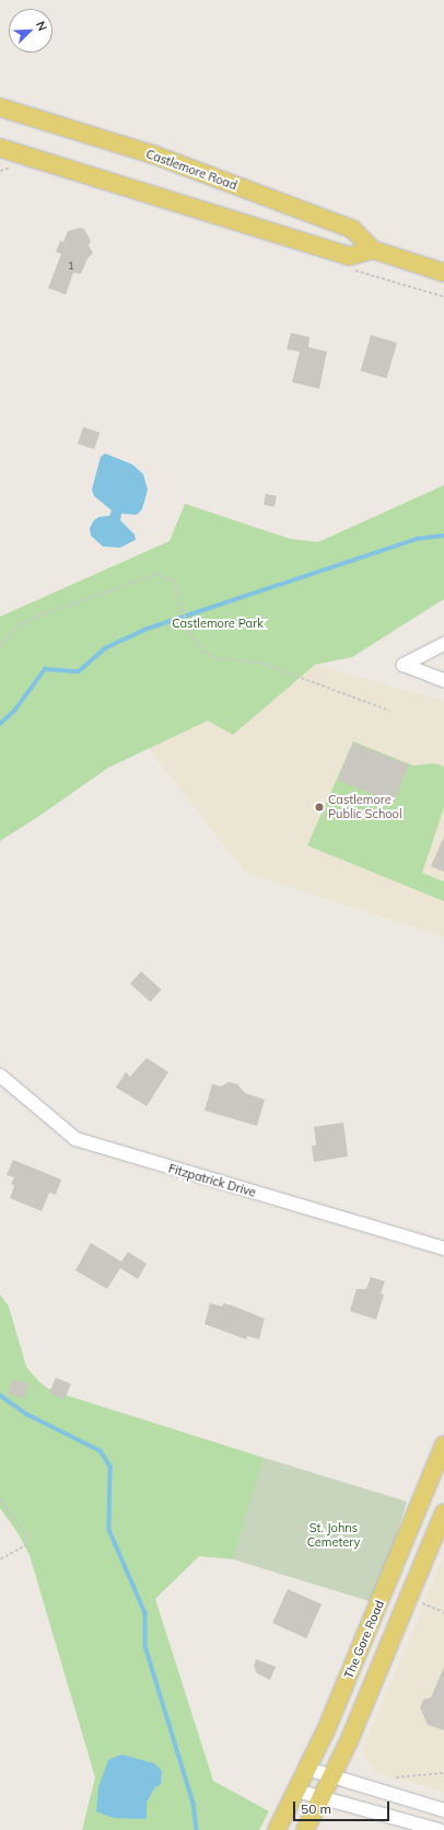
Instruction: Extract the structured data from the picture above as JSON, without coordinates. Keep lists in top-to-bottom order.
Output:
{
  "streets": {
    "main road": ["Castlemore Road", "The Gore Road"],
    "street": ["Fitzpatrick Drive"]
  },
  "parks": ["Castlemore Park", "St. Johns Cemetery"],
  "places": ["Castlemore Public School"],
  "house_numbers": ["1"],
  "scale_bar": "50 m",
  "north": "top right"
}
